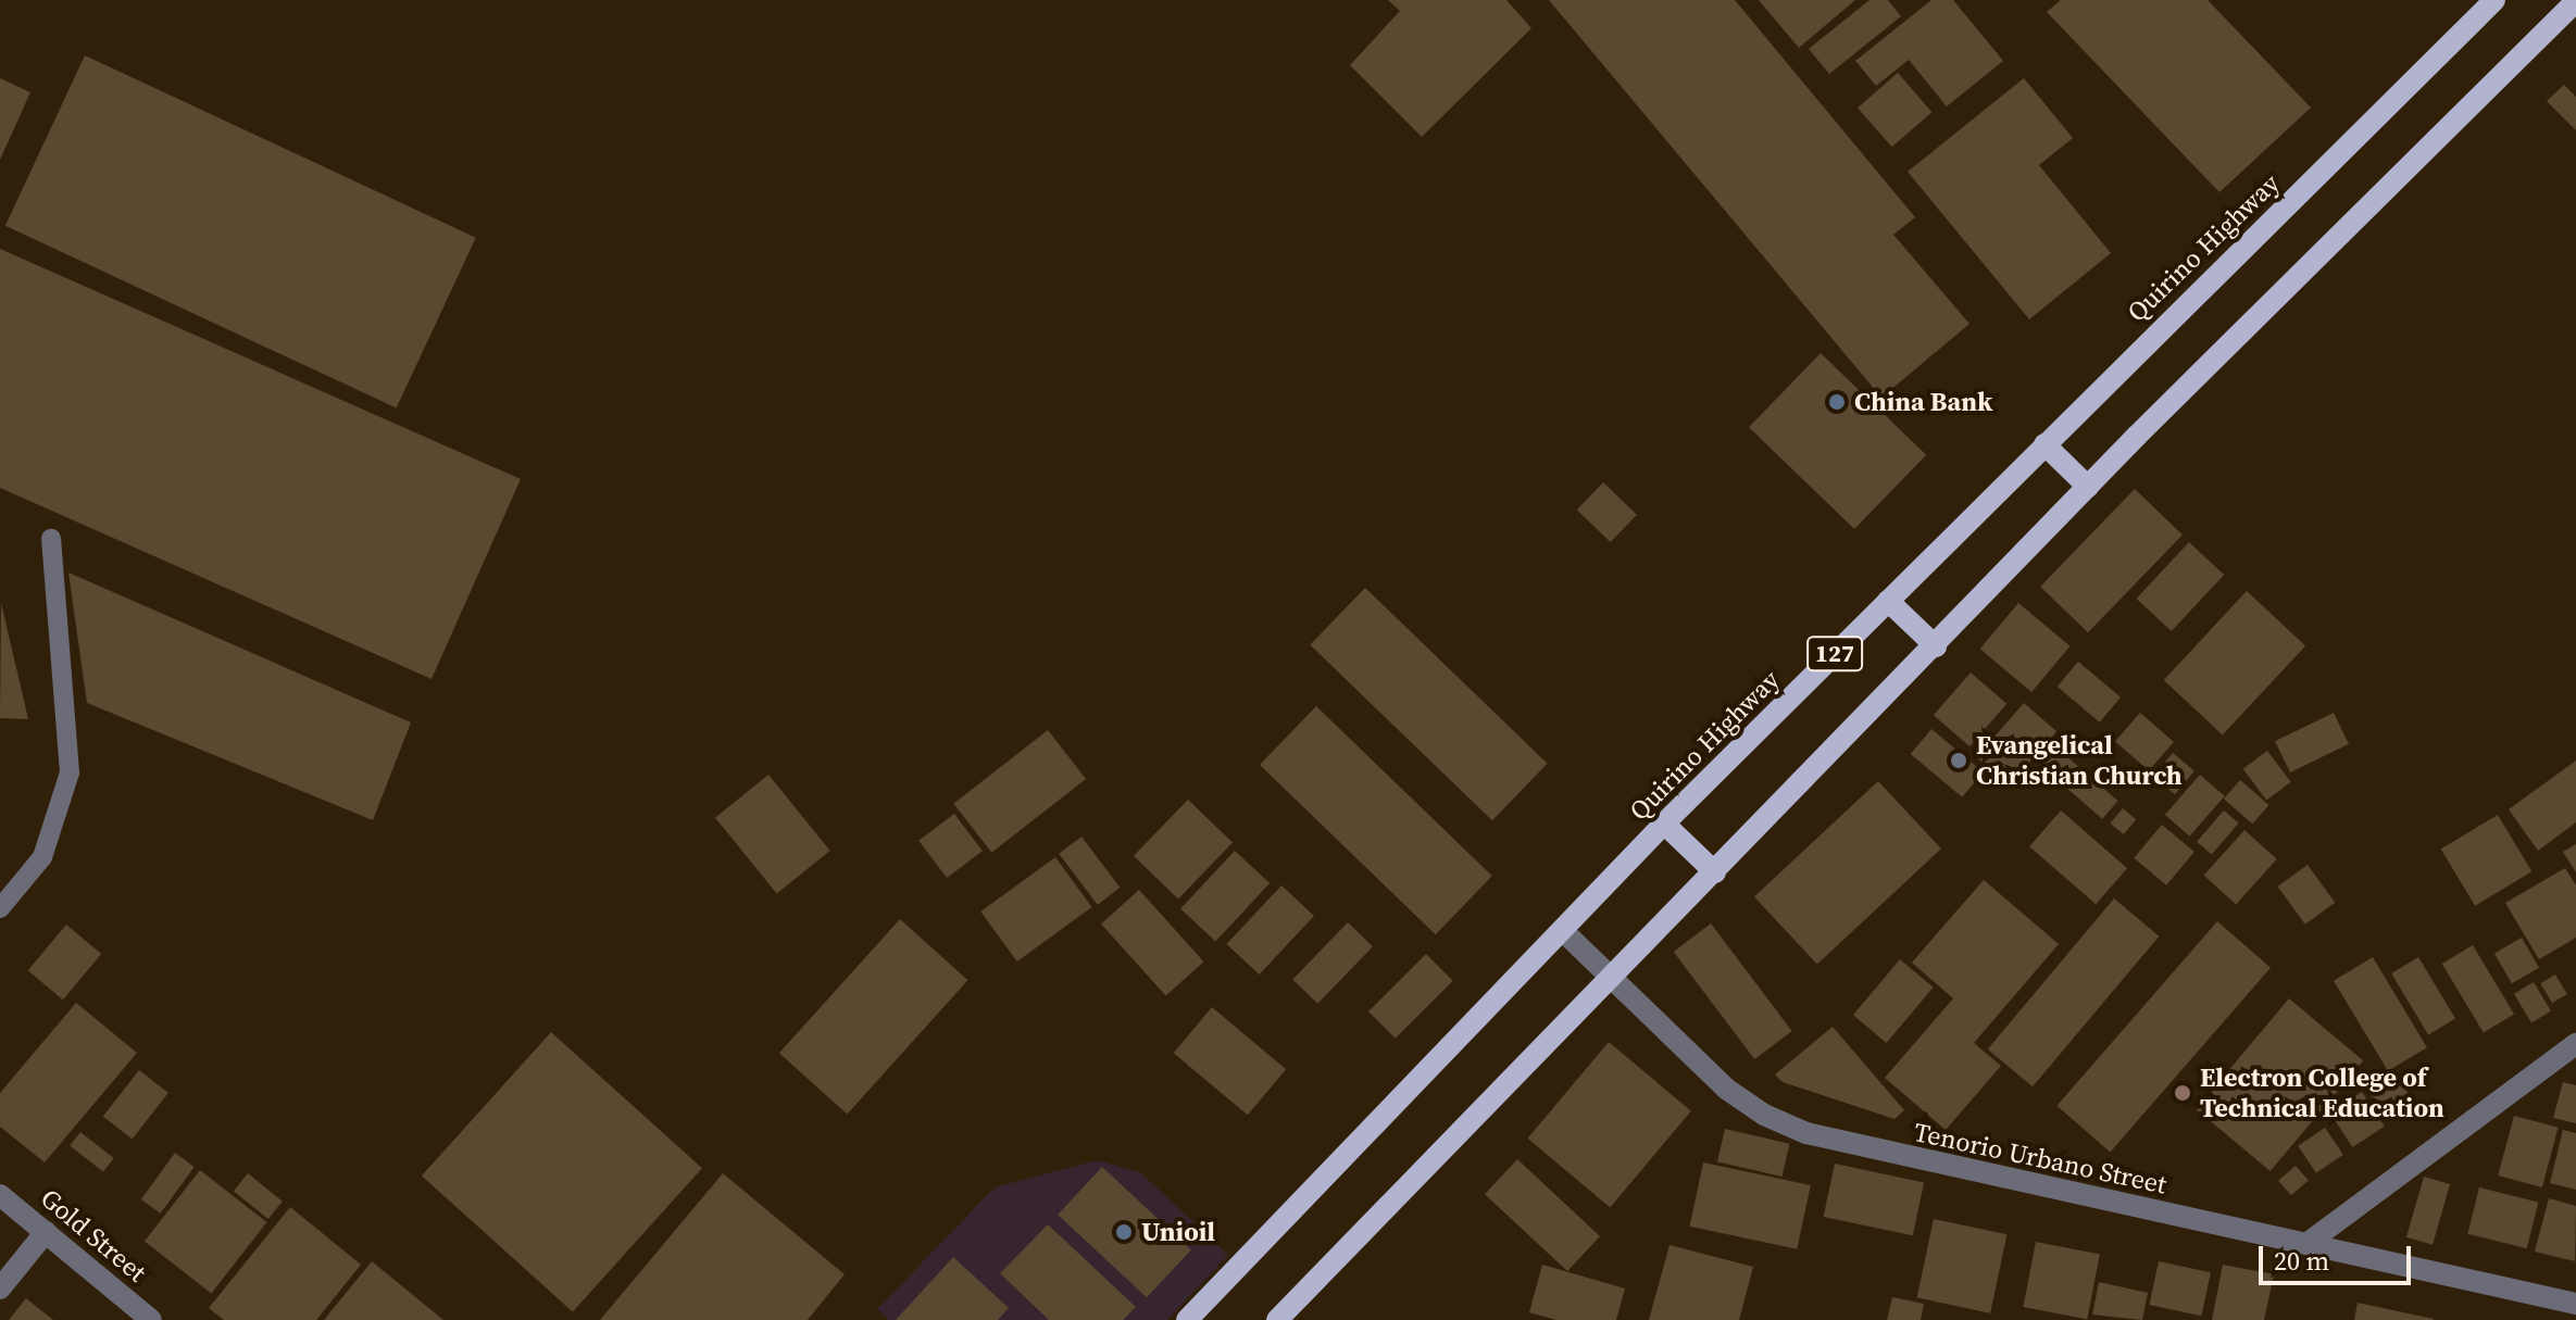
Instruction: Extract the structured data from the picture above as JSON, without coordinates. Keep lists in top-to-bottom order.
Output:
{
  "streets": {
    "main road": ["Quirino Highway", "127"],
    "street": ["Tenorio Urbano Street", "Gold Street"]
  },
  "crossings": [
    ["Quirino Highway", "Tenorio Urbano Street"],
    ["127", "Tenorio Urbano Street"]
  ],
  "places": [
    "China Bank",
    "Evangelical Christian Church",
    "Electron College of Technical Education",
    "Unioil"
  ],
  "scale_bar": "20 m"
}
